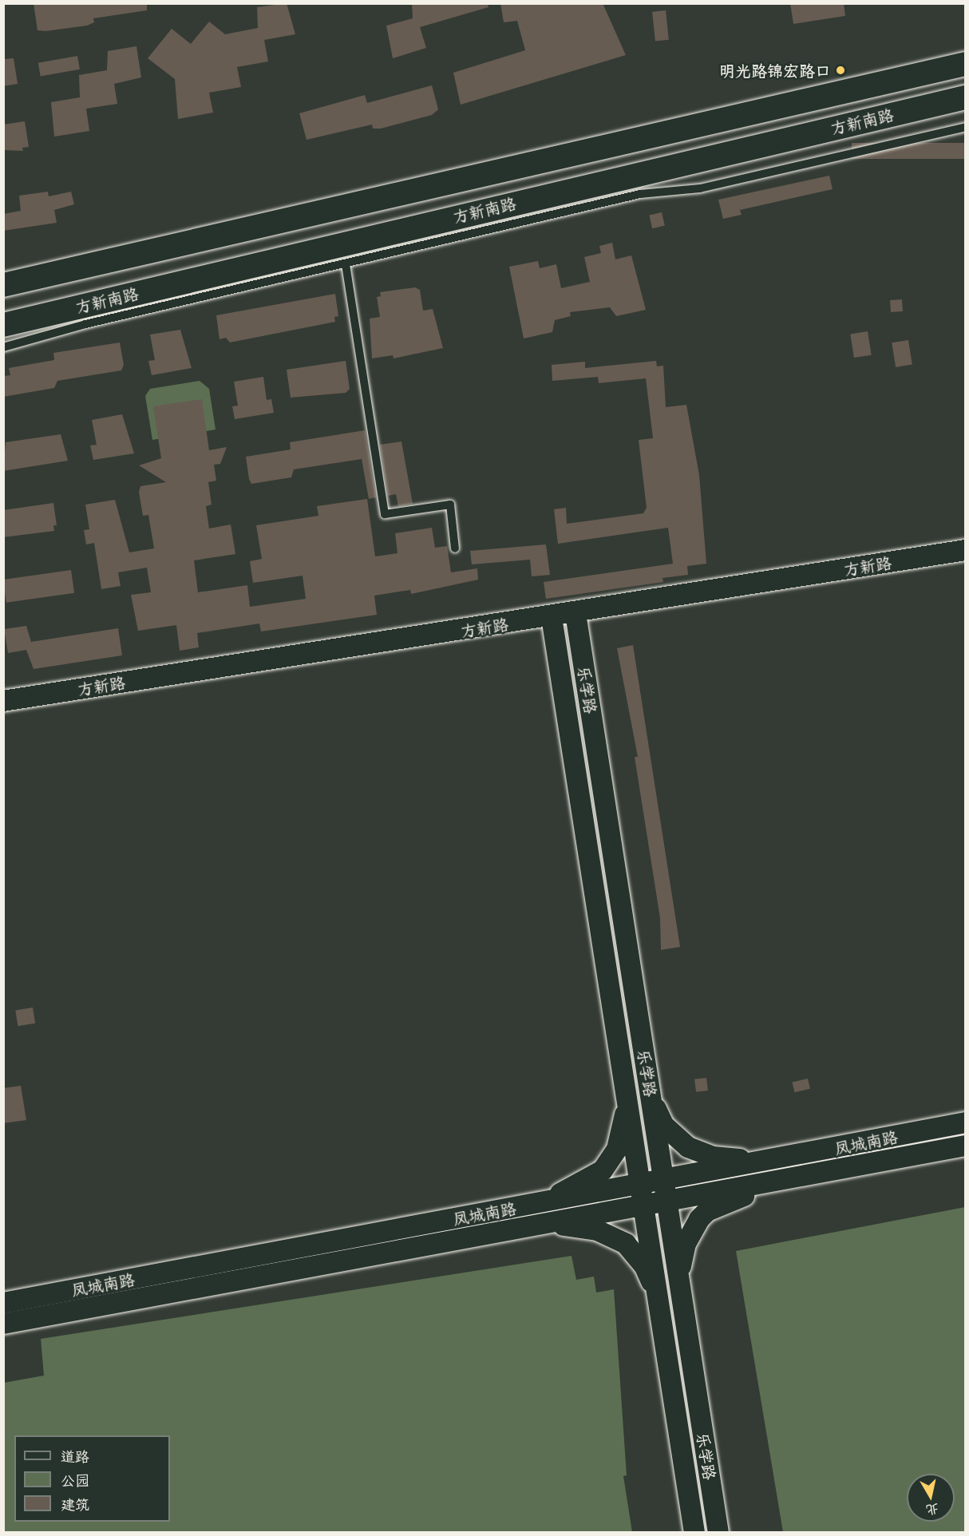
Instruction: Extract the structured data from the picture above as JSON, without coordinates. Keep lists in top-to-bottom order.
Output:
{
  "streets": {
    "main road": ["方新南路"],
    "street": ["方新路", "乐学路", "凤城南路"]
  },
  "crossings": [
    ["方新路", "乐学路"],
    ["乐学路", "凤城南路"]
  ],
  "places": ["明光路锦宏路口"],
  "legend": ["道路", "公园", "建筑"],
  "north": "bottom"
}
